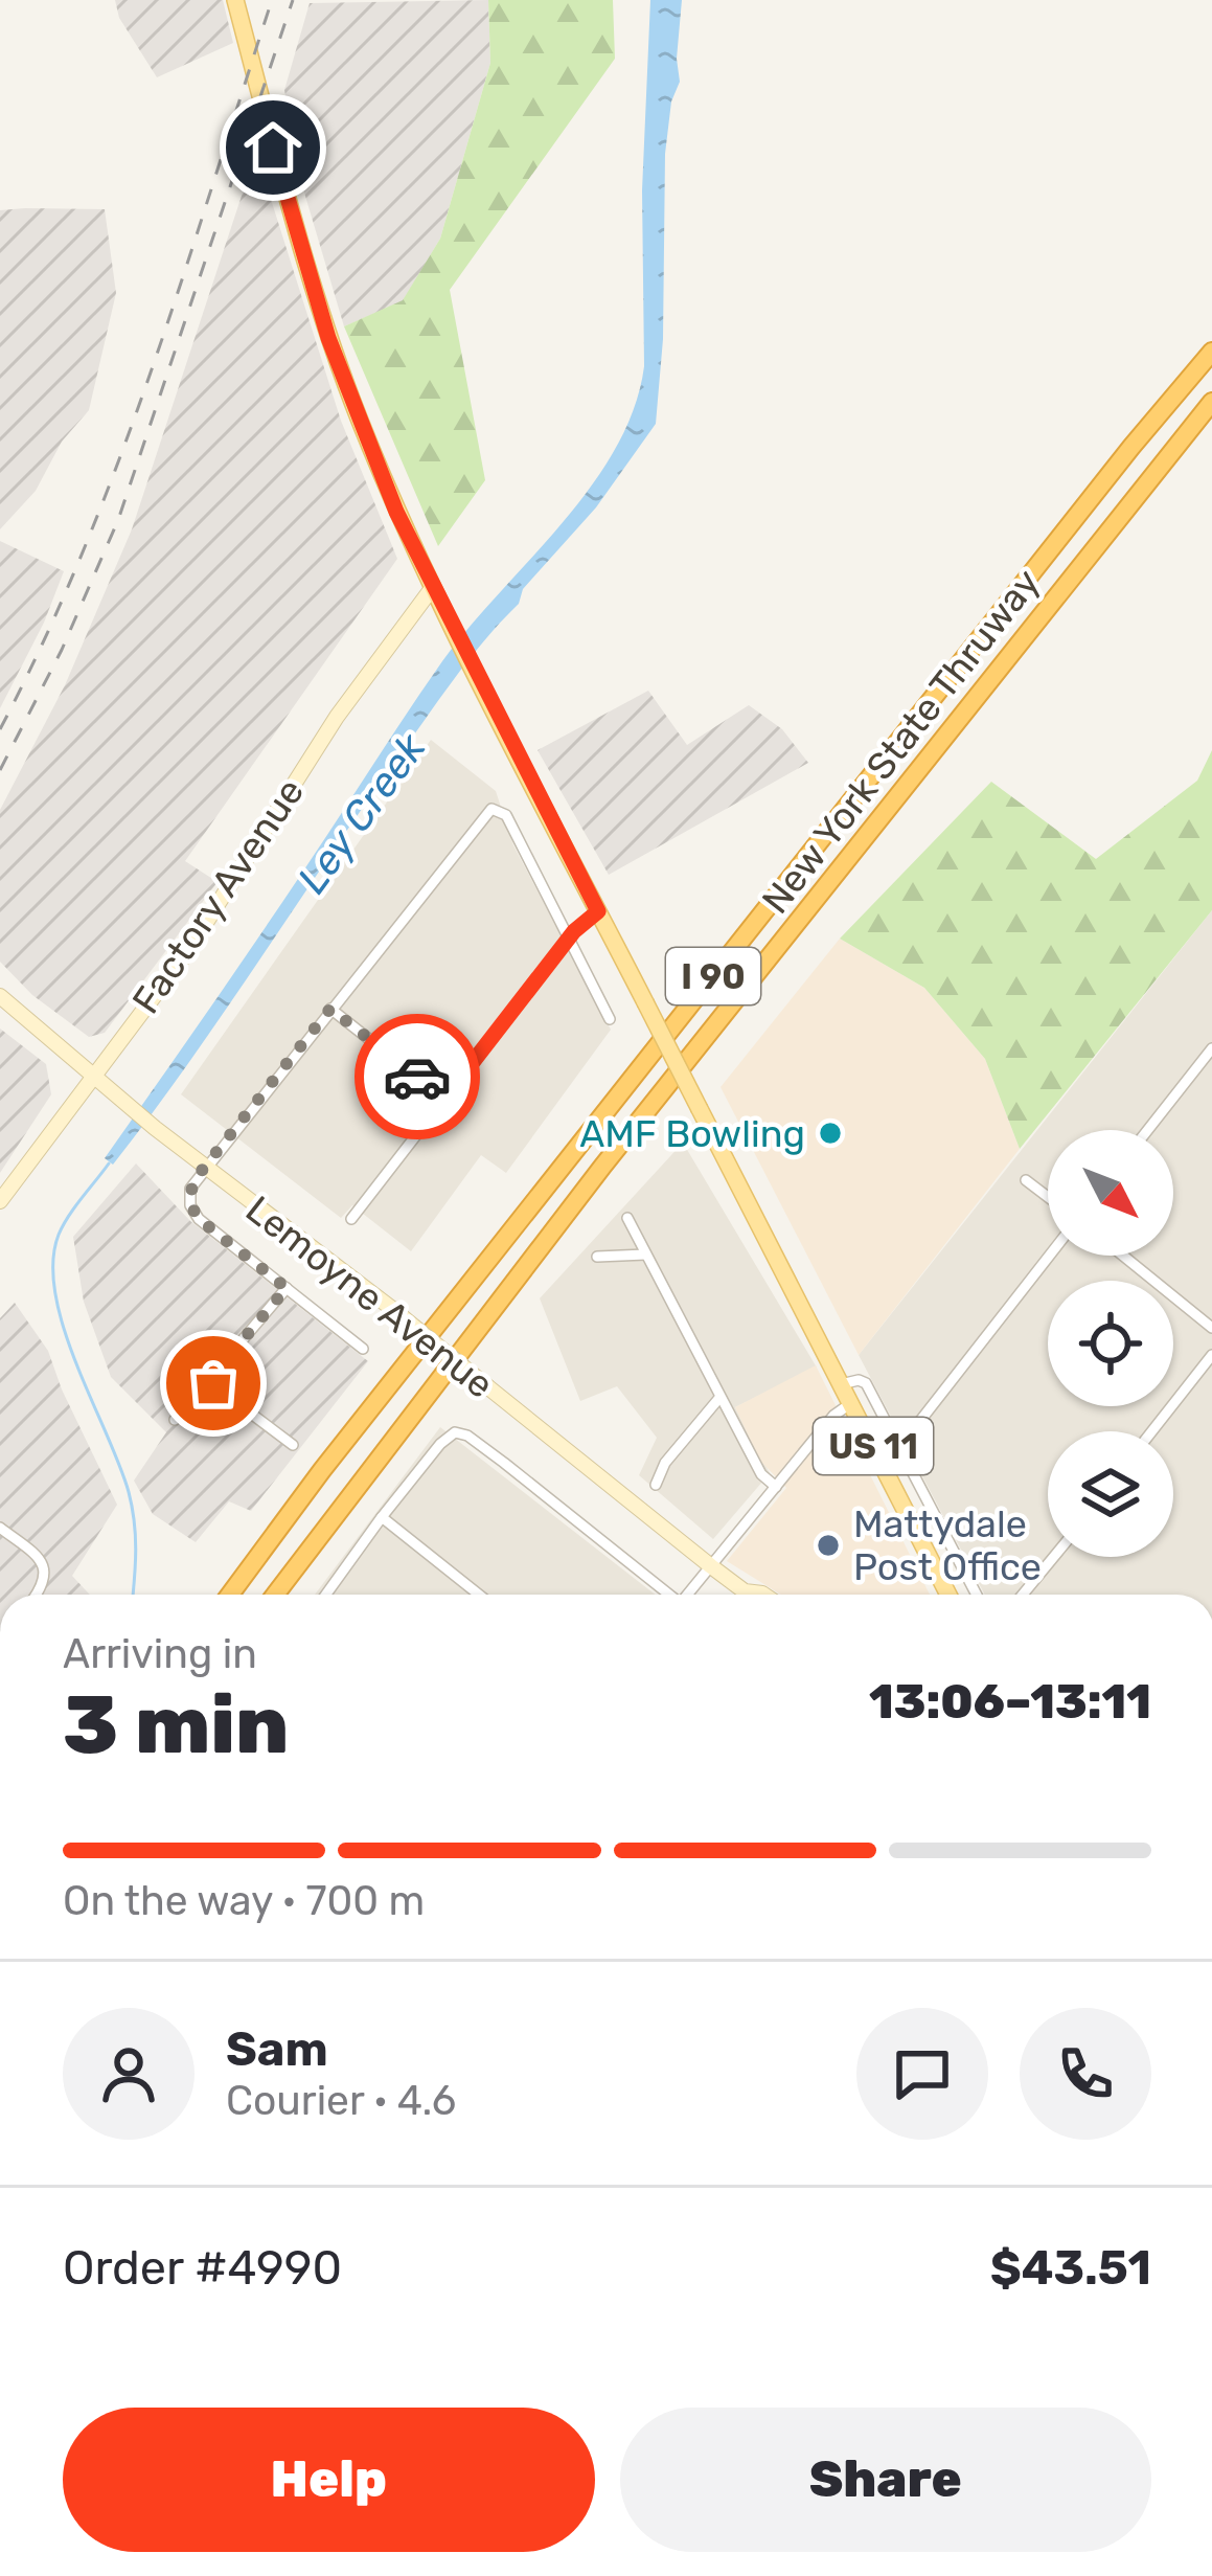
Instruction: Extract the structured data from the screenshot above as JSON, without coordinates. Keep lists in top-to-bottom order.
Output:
{
  "streets": {
    "highway": ["New York State Thruway", "I 90"],
    "main road": ["US 11"],
    "street": ["Factory Avenue", "Lemoyne Avenue"]
  },
  "crossings": [
    ["Factory Avenue", "Lemoyne Avenue"],
    ["Factory Avenue", "US 11"]
  ],
  "water": ["Ley Creek"],
  "places": ["AMF Bowling", "Mattydale Post Office"],
  "north": "bottom right",
  "page": {
    "heading": ["3 min", "Arriving in", "13:06–13:11"],
    "panel": [
      "Sam",
      "Courier · 4.6",
      "Order #4990",
      "$43.51"
    ],
    "bar": "On the way · 700 m",
    "buttons": ["Help", "Share"]
  }
}
